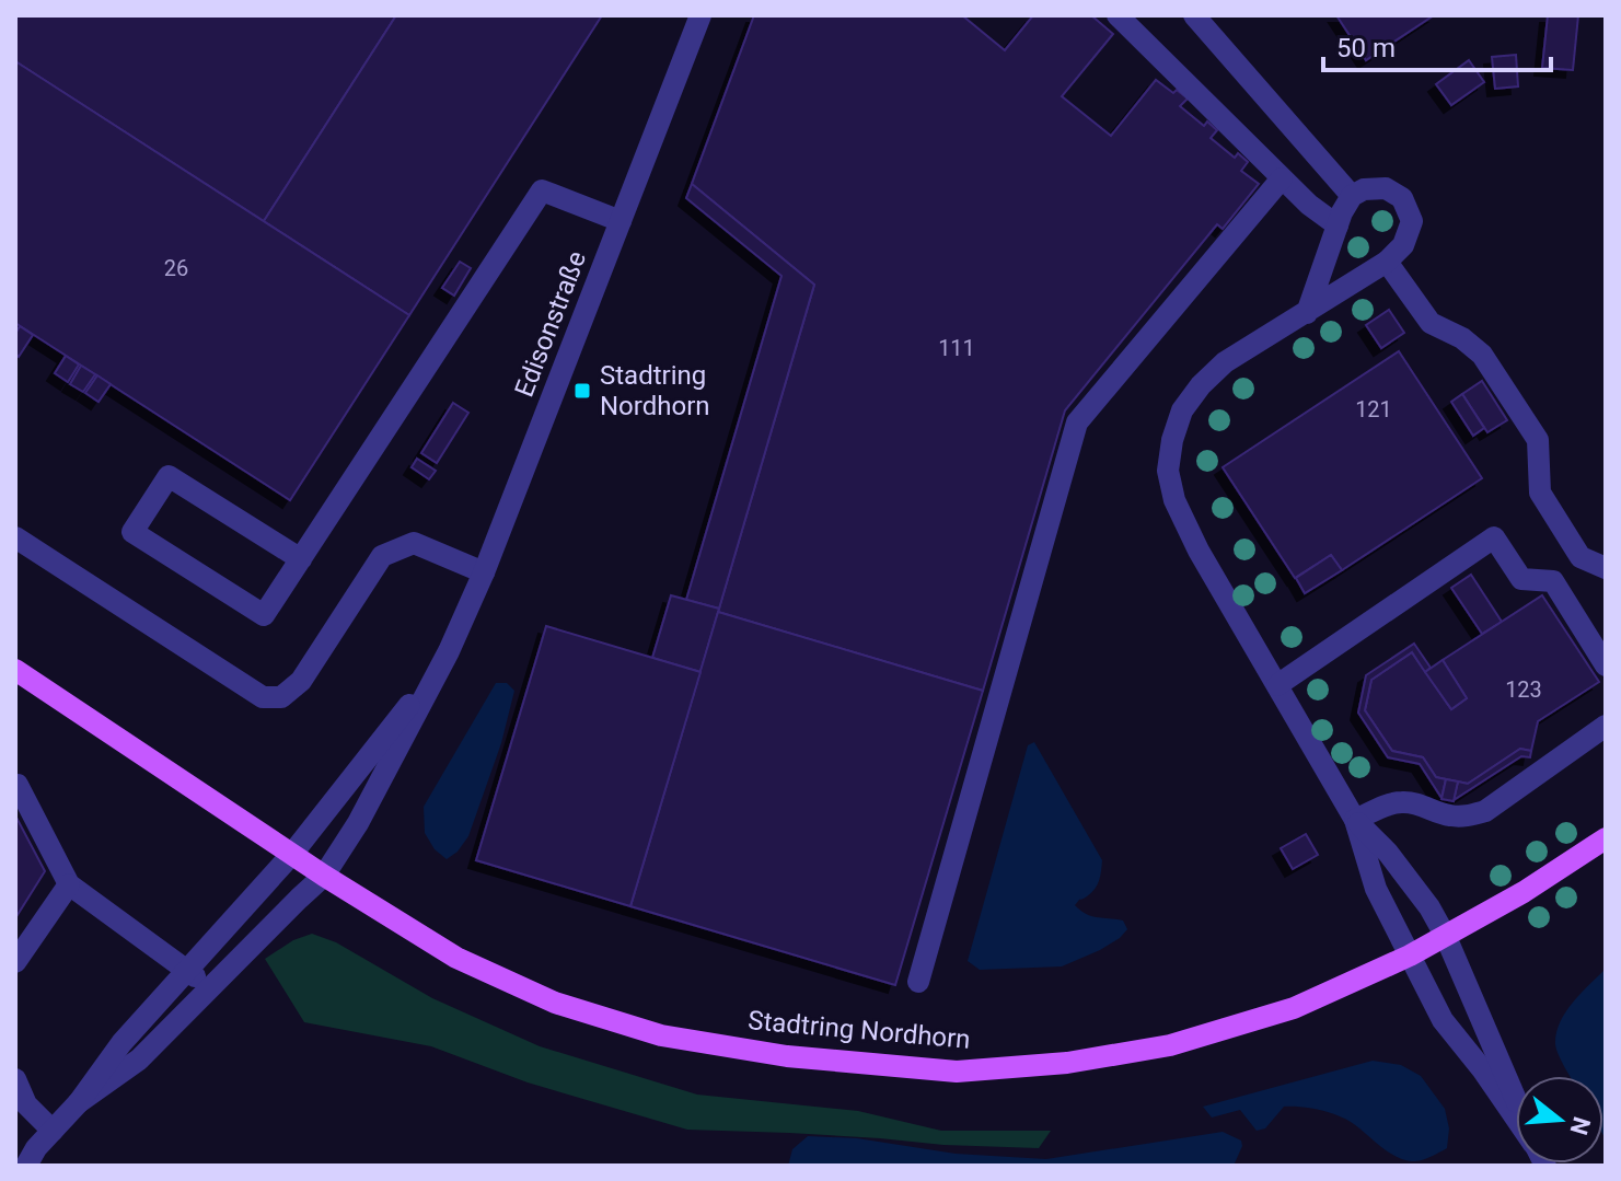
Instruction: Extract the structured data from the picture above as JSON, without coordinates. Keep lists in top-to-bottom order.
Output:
{
  "streets": {
    "main road": ["Stadtring Nordhorn"],
    "street": ["Edisonstraße"]
  },
  "crossings": [
    ["Edisonstraße", "Stadtring Nordhorn"]
  ],
  "places": {
    "transit": ["Stadtring Nordhorn"]
  },
  "house_numbers": [
    "26",
    "111",
    "121",
    "123"
  ],
  "scale_bar": "50 m",
  "north": "right"
}
